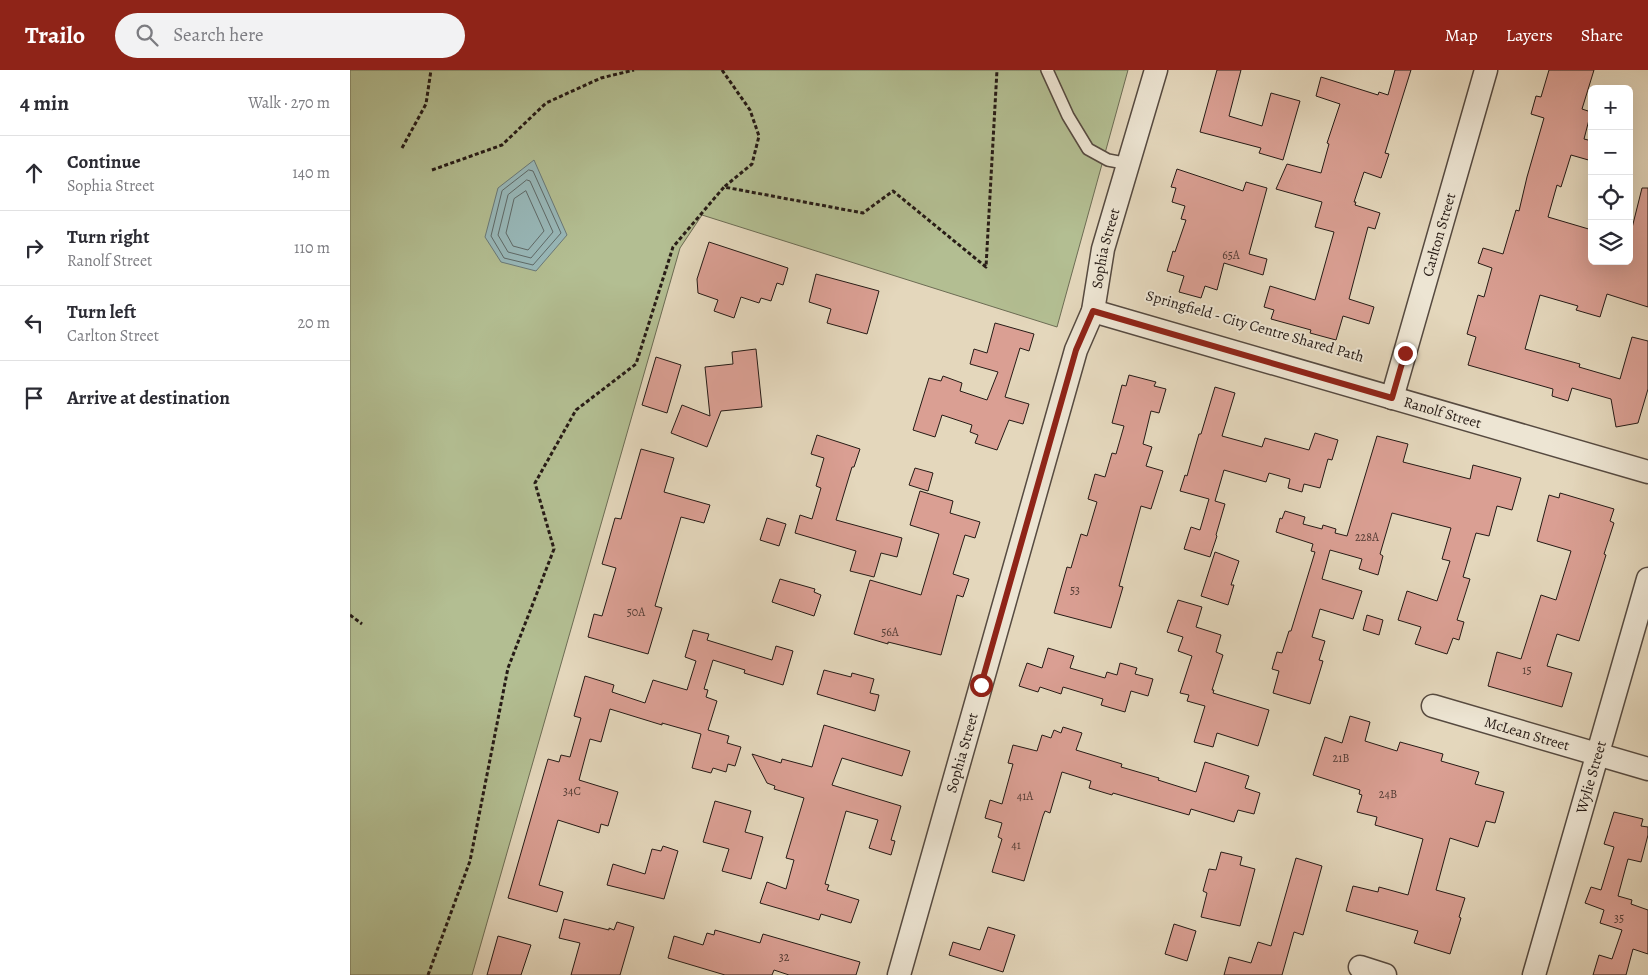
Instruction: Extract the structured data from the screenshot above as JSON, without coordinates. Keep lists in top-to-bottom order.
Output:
{
  "streets": {
    "street": [
      "Carlton Street",
      "Sophia Street",
      "Ranolf Street",
      "McLean Street",
      "Wylie Street"
    ]
  },
  "crossings": [
    ["Carlton Street", "Ranolf Street"],
    ["Sophia Street", "Ranolf Street"],
    ["McLean Street", "Wylie Street"]
  ],
  "house_numbers": [
    "65A",
    "228A",
    "53",
    "50A",
    "56A",
    "15",
    "21B",
    "34C",
    "24B",
    "41A",
    "41",
    "35",
    "32"
  ],
  "page": {
    "header": "Trailo",
    "search": "Search here",
    "nav": ["Map", "Layers", "Share"],
    "heading": ["4 min", "Walk · 270 m"],
    "map_buttons": ["+", "−"],
    "list": [
      ["Continue", "Sophia Street", "140 m"],
      ["Turn right", "Ranolf Street", "110 m"],
      ["Turn left", "Carlton Street", "20 m"],
      "Arrive at destination"
    ]
  }
}
